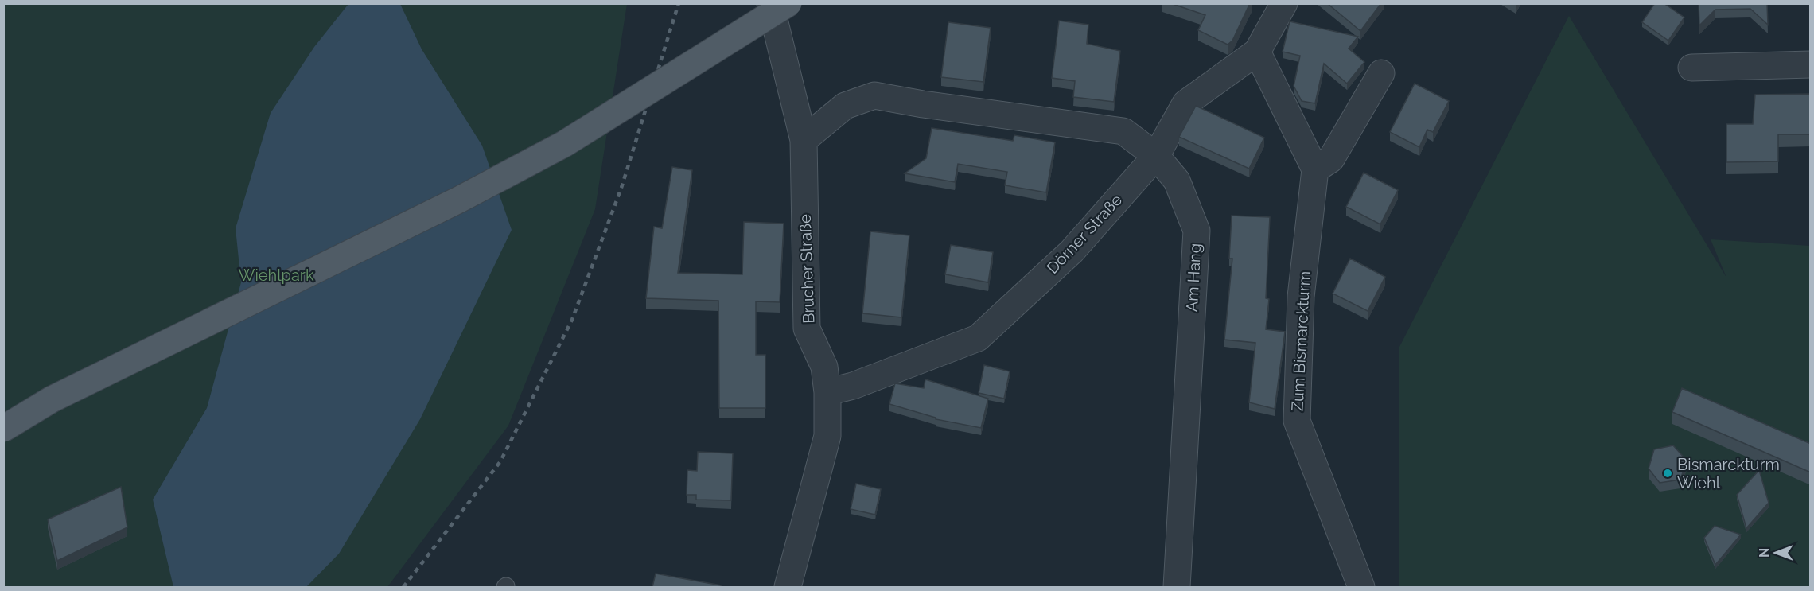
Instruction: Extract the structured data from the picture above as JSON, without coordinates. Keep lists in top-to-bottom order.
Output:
{
  "streets": {
    "street": [
      "Dörner Straße",
      "Brucher Straße",
      "Am Hang",
      "Zum Bismarckturm"
    ]
  },
  "crossings": [
    ["Dörner Straße", "Brucher Straße"],
    ["Dörner Straße", "Am Hang"],
    ["Brucher Straße", "Am Hang"]
  ],
  "parks": ["Wiehlpark"],
  "places": ["Bismarckturm Wiehl"],
  "north": "left"
}
